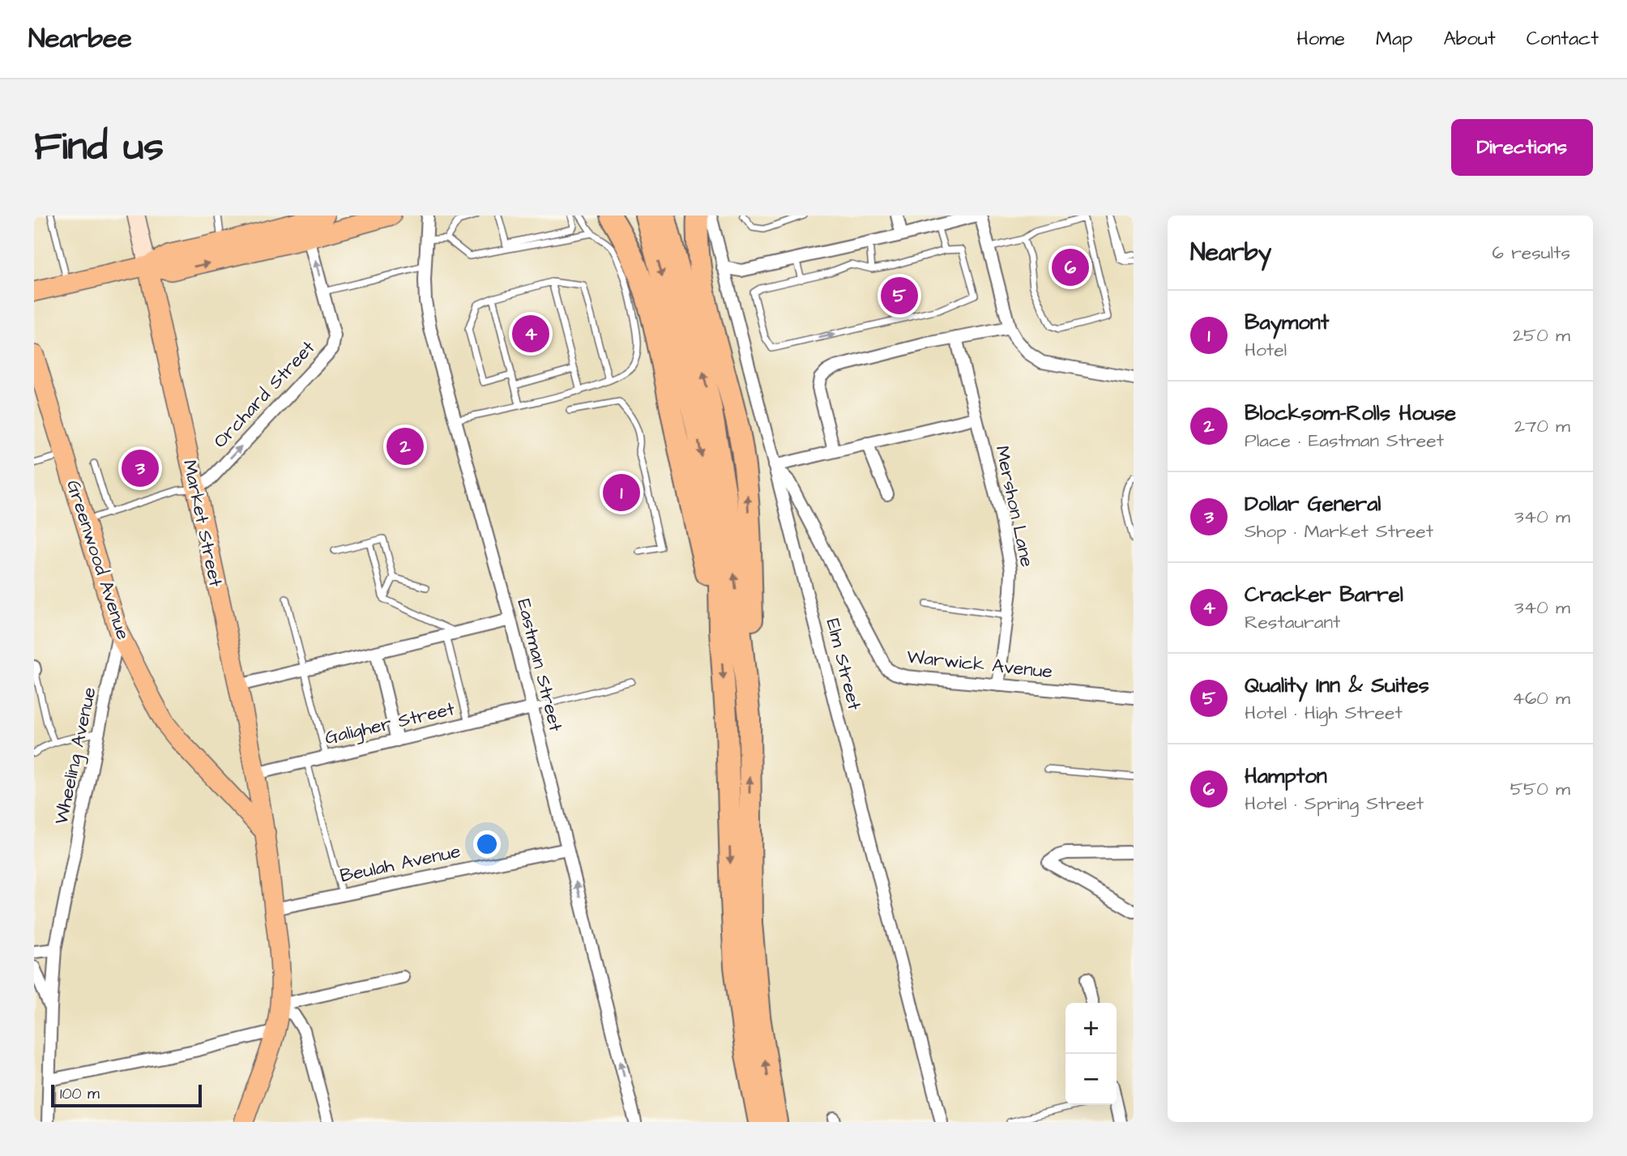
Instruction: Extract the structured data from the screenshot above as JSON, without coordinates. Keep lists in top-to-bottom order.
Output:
{
  "streets": {
    "main road": ["Market Street", "Greenwood Avenue"],
    "street": [
      "Orchard Street",
      "Mershon Lane",
      "Elm Street",
      "Warwick Avenue",
      "Eastman Street",
      "Galigher Street",
      "Wheeling Avenue",
      "Beulah Avenue"
    ]
  },
  "crossings": [
    ["Orchard Street", "Market Street"],
    ["Mershon Lane", "Warwick Avenue"],
    ["Market Street", "Greenwood Avenue"],
    ["Market Street", "Galigher Street"],
    ["Greenwood Avenue", "Wheeling Avenue"],
    ["Elm Street", "Warwick Avenue"],
    ["Eastman Street", "Galigher Street"],
    ["Eastman Street", "Beulah Avenue"]
  ],
  "one_way": ["Orchard Street"],
  "scale_bar": "100 m",
  "page": {
    "header": "Nearbee",
    "nav": [
      "Home",
      "Map",
      "About",
      "Contact"
    ],
    "buttons": "Directions",
    "title": "Find us",
    "heading": ["Nearby", "6 results"],
    "pins": [
      "6",
      "5",
      "4",
      "2",
      "3",
      "1"
    ],
    "list": [
      {
        "mark": "1",
        "name": "Baymont",
        "note": "Hotel",
        "value": "250 m"
      },
      {
        "mark": "2",
        "name": "Blocksom-Rolls House",
        "note": "Place · Eastman Street",
        "value": "270 m"
      },
      {
        "mark": "3",
        "name": "Dollar General",
        "note": "Shop · Market Street",
        "value": "340 m"
      },
      {
        "mark": "4",
        "name": "Cracker Barrel",
        "note": "Restaurant",
        "value": "340 m"
      },
      {
        "mark": "5",
        "name": "Quality Inn & Suites",
        "note": "Hotel · High Street",
        "value": "460 m"
      },
      {
        "mark": "6",
        "name": "Hampton",
        "note": "Hotel · Spring Street",
        "value": "550 m"
      }
    ],
    "map_buttons": ["+", "−"],
    "scale": "100 m"
  }
}
